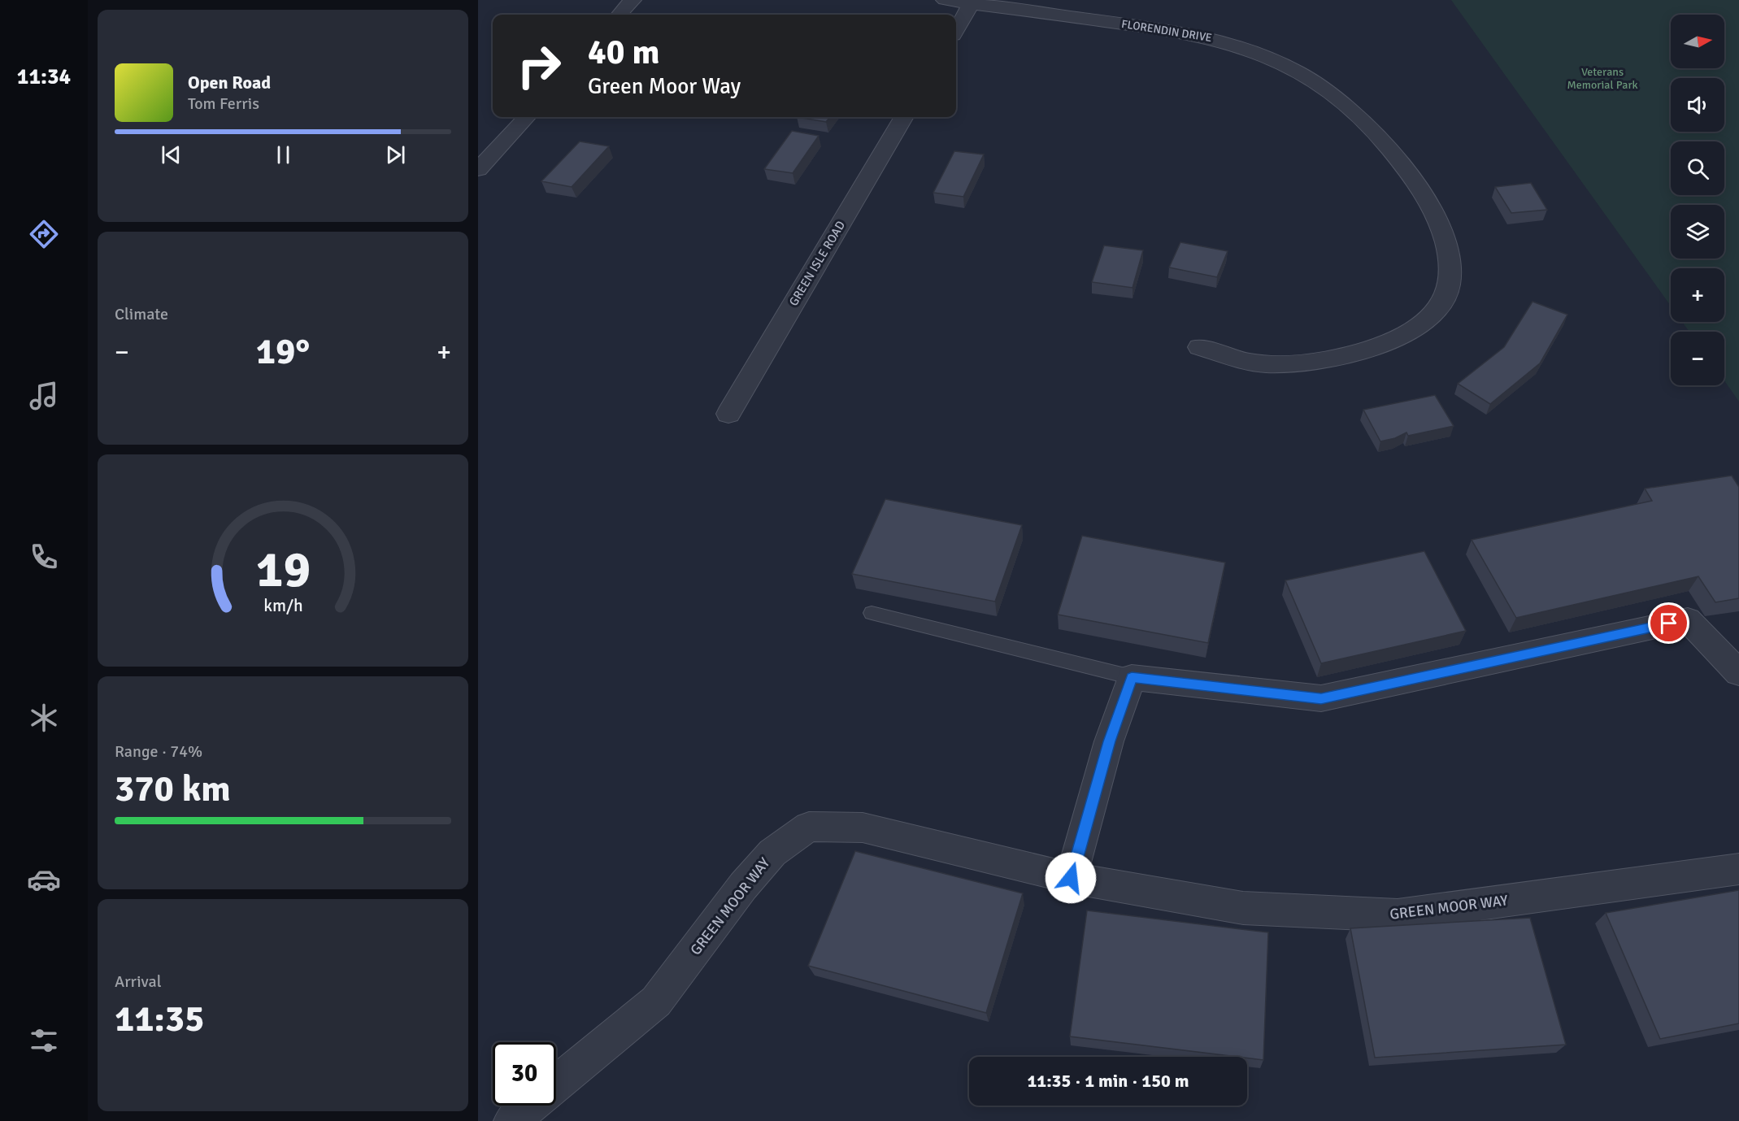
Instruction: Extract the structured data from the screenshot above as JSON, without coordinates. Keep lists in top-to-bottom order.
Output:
{
  "streets": {
    "street": ["FLORENDIN DRIVE", "GREEN ISLE ROAD", "GREEN MOOR WAY"]
  },
  "parks": ["Veterans Memorial Park"],
  "north": "right",
  "page": {
    "tabs": "11:34",
    "map_buttons": ["+", "−"],
    "turn": ["40 m", "Green Moor Way"],
    "song": ["Open Road", "Tom Ferris"],
    "tile": [
      "Climate",
      ["Range · 74%", "370 km"],
      ["Arrival", "11:35"]
    ],
    "heat": ["−", "19°", "+"],
    "limit": "30",
    "trip": "11:35 · 1 min · 150 m",
    "gauge": ["19", "km/h"]
  }
}
